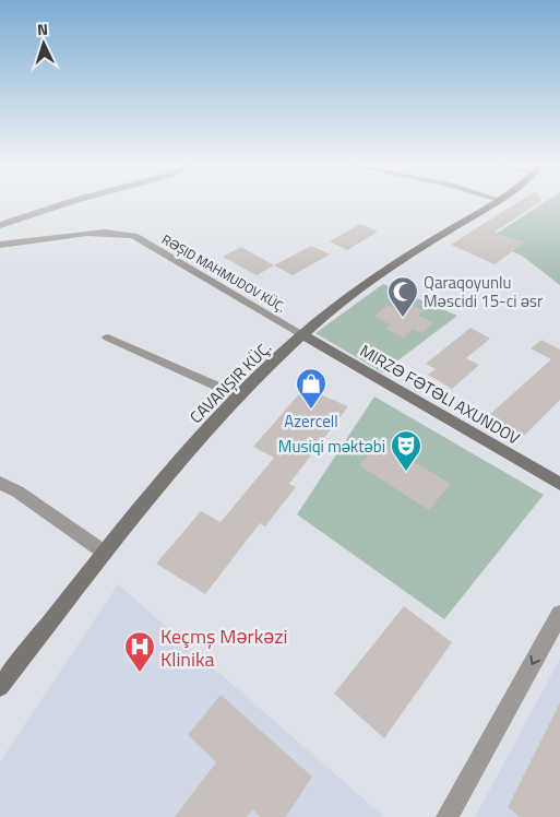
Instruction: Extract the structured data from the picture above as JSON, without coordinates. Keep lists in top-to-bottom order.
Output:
{
  "streets": {
    "main road": ["MIRZƏ FƏTƏLI AXUNDOV"],
    "street": ["RƏŞID MAHMUDOV KÜÇ."]
  },
  "crossings": [
    ["RƏŞID MAHMUDOV KÜÇ.", "MIRZƏ FƏTƏLI AXUNDOV"]
  ],
  "places": {
    "mosque": ["Qaraqoyunlu Məscidi 15-ci əsr"],
    "shop": ["Azercell"],
    "theatre": ["Musiqi məktəbi"],
    "hospital": ["Keçmş Mərkəzi Klinika"]
  },
  "north": "top"
}
